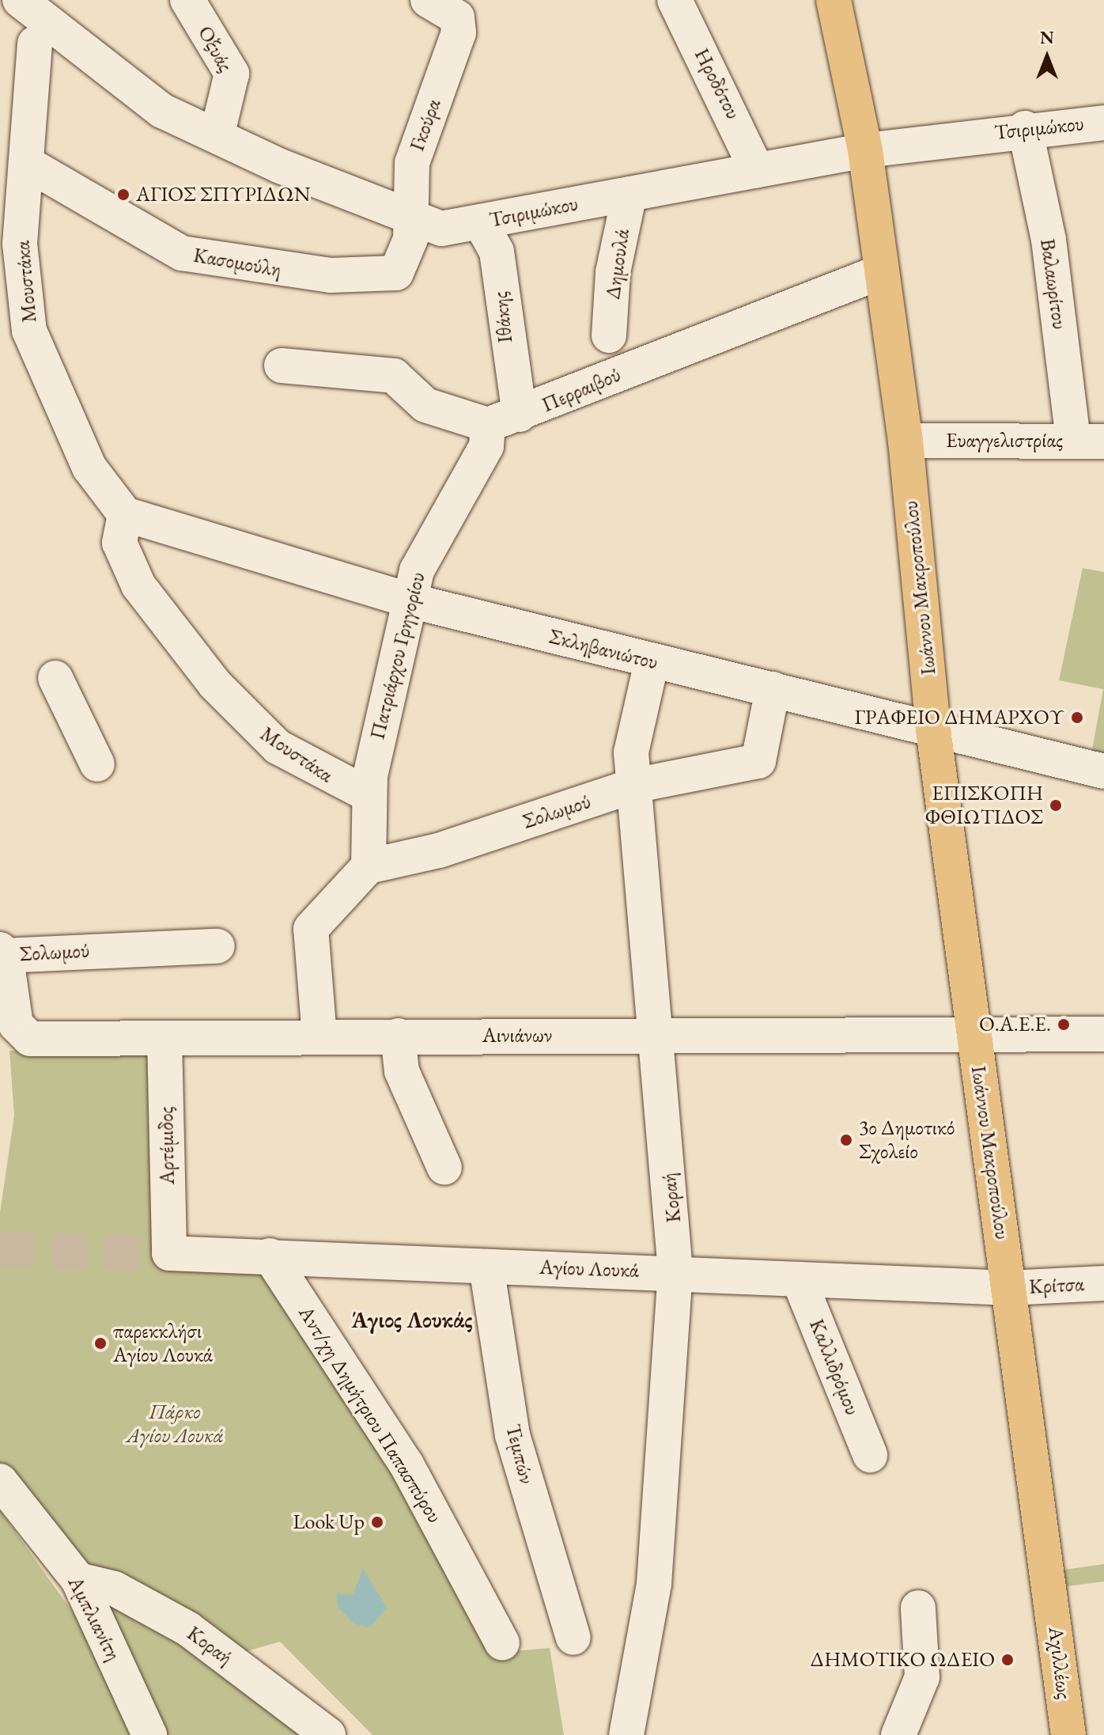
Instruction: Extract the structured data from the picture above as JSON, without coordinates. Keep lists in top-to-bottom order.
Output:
{
  "streets": {
    "main road": ["Ιωάννου Μακροπούλου", "Αχιλλέως"],
    "street": [
      "Οξυάς",
      "Ηροδότου",
      "Γκούρα",
      "Τσιριμώκου",
      "Κασομούλη",
      "Δημουλά",
      "Μουστάκα",
      "Βαλαωρίτου",
      "Ιθάκης",
      "Περραιβού",
      "Ευαγγελιστρίας",
      "Σκληβανιώτου",
      "Πατριάρχου Γρηγορίου",
      "Σολωμού",
      "Αινιάνων",
      "Αρτέμιδος",
      "Κοραή",
      "Αγίου Λουκά",
      "Κρίτσα",
      "Καλλιδρόμου",
      "Αντ/χη Δημήτριου Παπασπύρου",
      "Τεμπών",
      "Αμπλιανίτη"
    ]
  },
  "crossings": [
    ["Οξυάς", "Τσιριμώκου"],
    ["Ηροδότου", "Τσιριμώκου"],
    ["Γκούρα", "Τσιριμώκου"],
    ["Γκούρα", "Κασομούλη"],
    ["Τσιριμώκου", "Δημουλά"],
    ["Τσιριμώκου", "Βαλαωρίτου"],
    ["Τσιριμώκου", "Ιθάκης"],
    ["Τσιριμώκου", "Ιωάννου Μακροπούλου"],
    ["Κασομούλη", "Μουστάκα"],
    ["Μουστάκα", "Σκληβανιώτου"],
    ["Μουστάκα", "Πατριάρχου Γρηγορίου"],
    ["Βαλαωρίτου", "Ευαγγελιστρίας"],
    ["Ιθάκης", "Περραιβού"],
    ["Ιθάκης", "Πατριάρχου Γρηγορίου"],
    ["Περραιβού", "Ιωάννου Μακροπούλου"],
    ["Περραιβού", "Πατριάρχου Γρηγορίου"],
    ["Ευαγγελιστρίας", "Ιωάννου Μακροπούλου"],
    ["Ιωάννου Μακροπούλου", "Σκληβανιώτου"],
    ["Ιωάννου Μακροπούλου", "Αινιάνων"],
    ["Ιωάννου Μακροπούλου", "Αγίου Λουκά"],
    ["Ιωάννου Μακροπούλου", "Κρίτσα"],
    ["Ιωάννου Μακροπούλου", "Αχιλλέως"],
    ["Σκληβανιώτου", "Πατριάρχου Γρηγορίου"],
    ["Σκληβανιώτου", "Σολωμού"],
    ["Σκληβανιώτου", "Κοραή"],
    ["Πατριάρχου Γρηγορίου", "Σολωμού"],
    ["Σολωμού", "Αινιάνων"],
    ["Σολωμού", "Κοραή"],
    ["Αινιάνων", "Αρτέμιδος"],
    ["Αινιάνων", "Κοραή"],
    ["Αρτέμιδος", "Αγίου Λουκά"],
    ["Κοραή", "Αγίου Λουκά"],
    ["Κοραή", "Αμπλιανίτη"],
    ["Αγίου Λουκά", "Κρίτσα"],
    ["Αγίου Λουκά", "Καλλιδρόμου"],
    ["Αγίου Λουκά", "Αντ/χη Δημήτριου Παπασπύρου"],
    ["Αγίου Λουκά", "Τεμπών"]
  ],
  "districts": ["Άγιος Λουκάς"],
  "parks": ["Πάρκο Αγίου Λουκά"],
  "places": [
    "ΑΓΙΟΣ ΣΠΥΡΙΔΩΝ",
    "ΓΡΑΦΕΙΟ ΔΗΜΑΡΧΟΥ",
    "ΕΠΙΣΚΟΠΗ ΦΘΙΩΤΙΔΟΣ",
    "Ο.Α.Ε.Ε.",
    "3ο Δημοτικό Σχολείο",
    "παρεκκλήσι Αγίου Λουκά",
    "Look Up",
    "ΔΗΜΟΤΙΚΟ ΩΔΕΙΟ"
  ],
  "north": "top"
}
